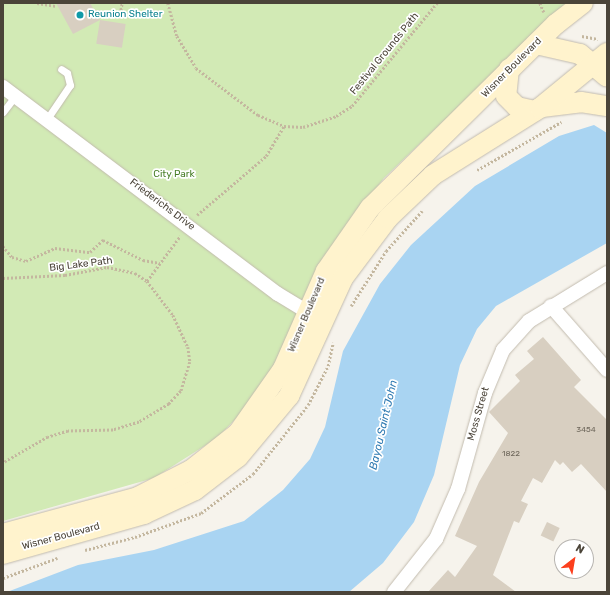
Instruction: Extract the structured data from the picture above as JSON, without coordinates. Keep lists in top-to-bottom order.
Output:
{
  "streets": {
    "street": ["Wisner Boulevard", "Friederichs Drive", "Moss Street"],
    "path": ["Festival Grounds Path", "Big Lake Path"]
  },
  "crossings": [
    ["Wisner Boulevard", "Friederichs Drive"]
  ],
  "water": ["Bayou Saint John"],
  "parks": ["City Park"],
  "places": ["Reunion Shelter"],
  "house_numbers": ["3454", "1822"],
  "north": "top right"
}
